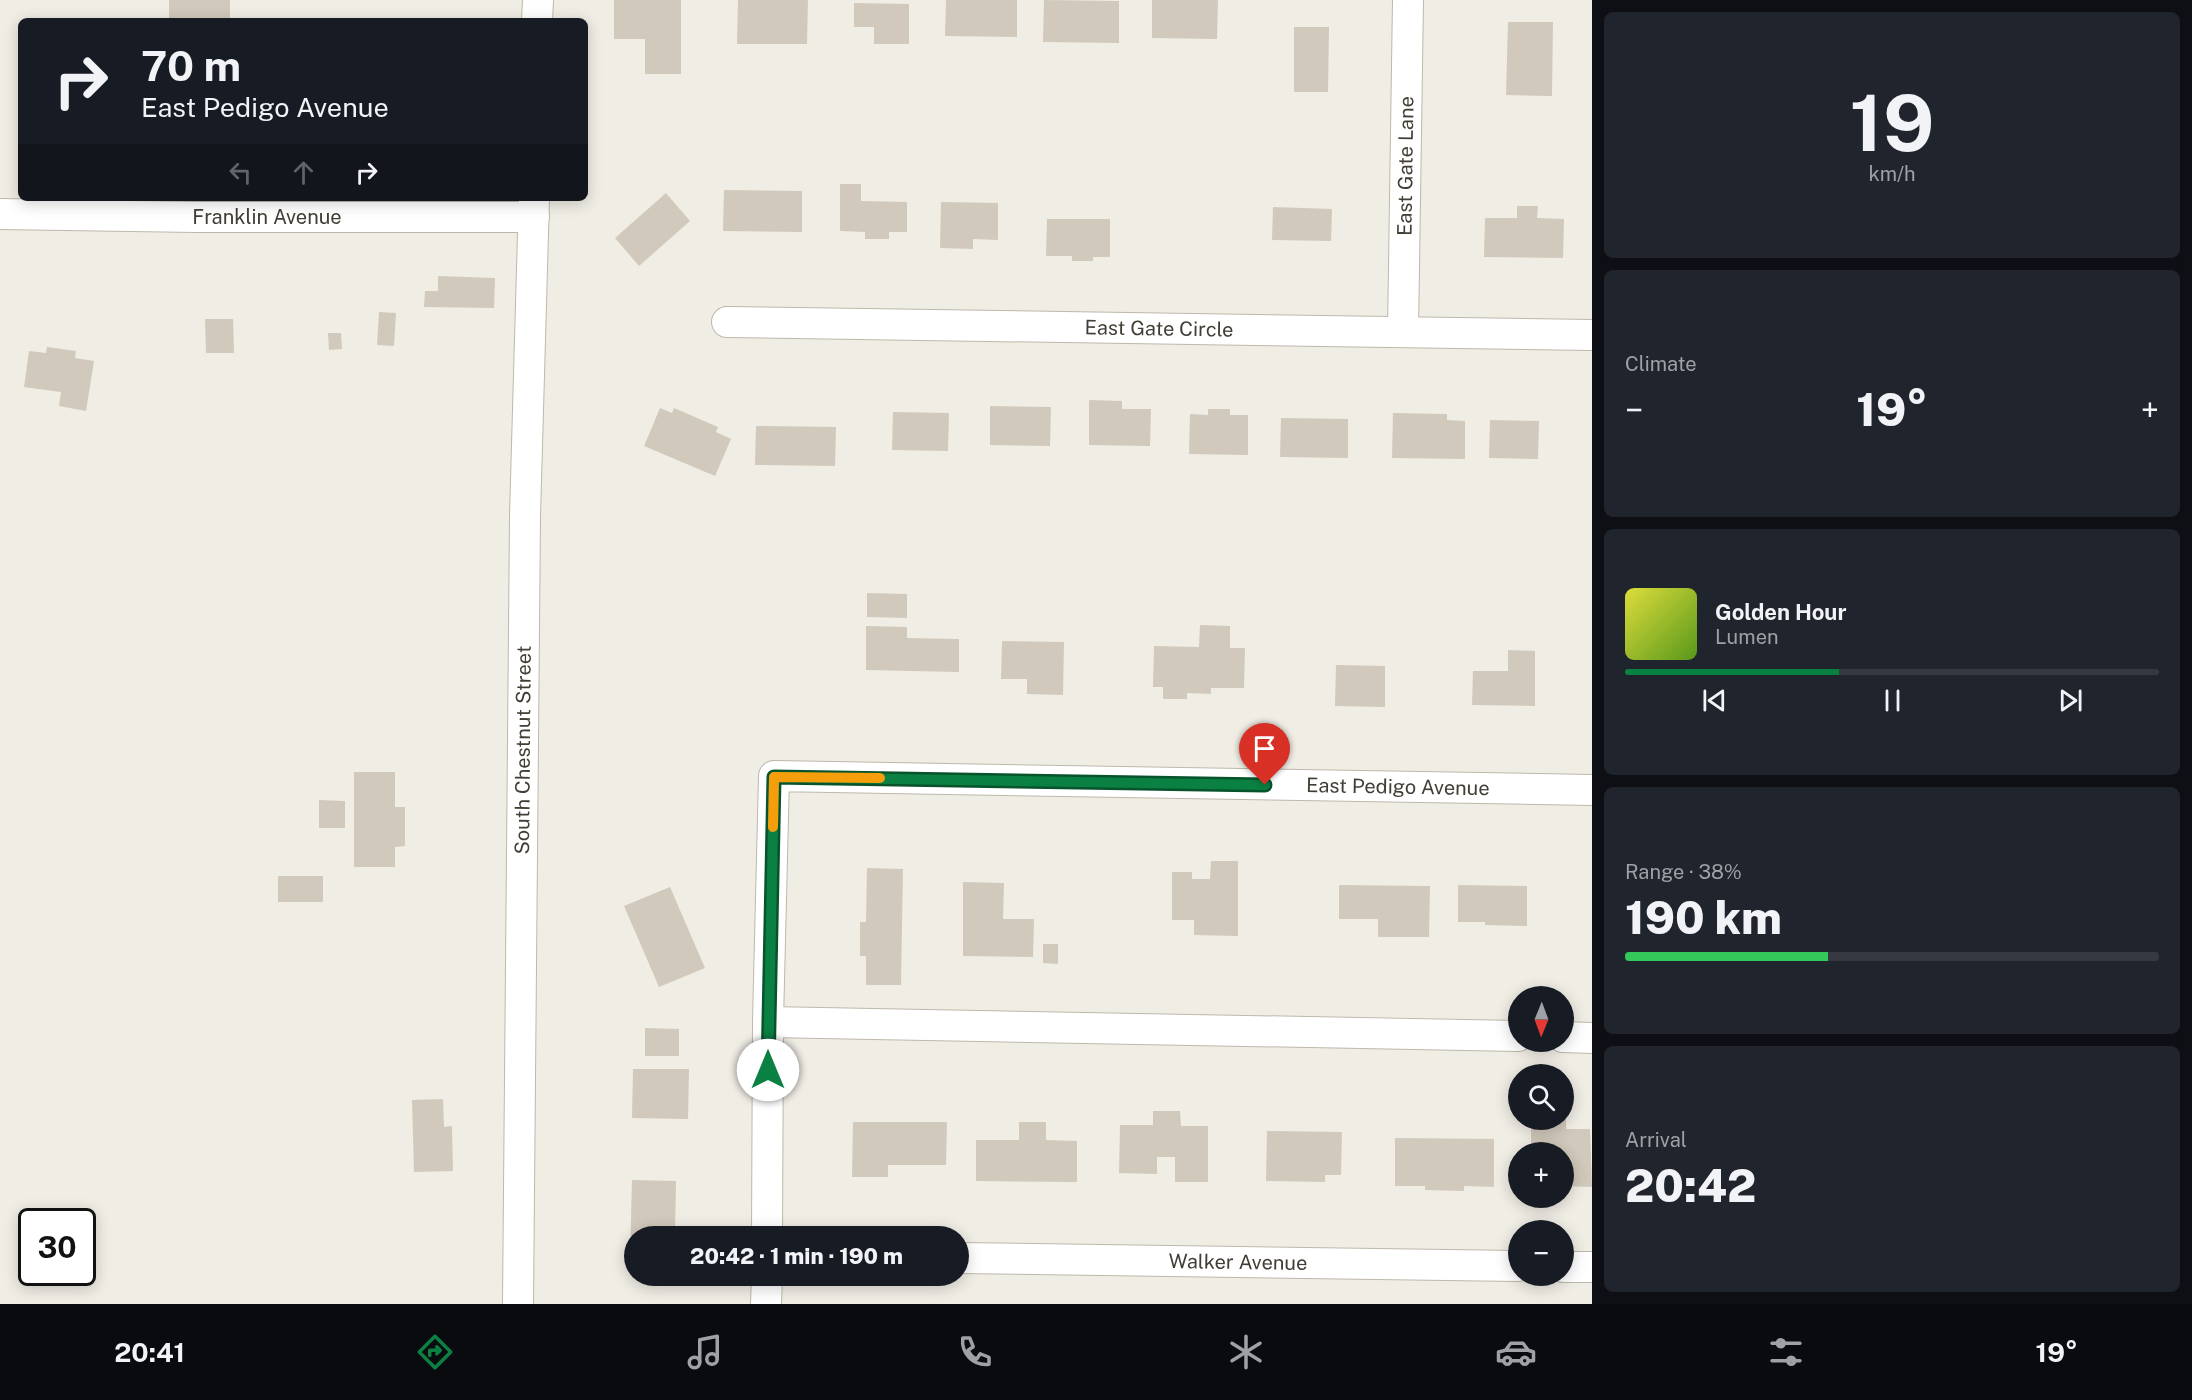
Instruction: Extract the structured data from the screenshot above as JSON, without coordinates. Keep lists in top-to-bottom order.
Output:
{
  "streets": {
    "street": [
      "East Gate Lane",
      "Franklin Avenue",
      "East Gate Circle",
      "South Chestnut Street",
      "East Pedigo Avenue",
      "Walker Avenue"
    ]
  },
  "crossings": [
    ["East Gate Lane", "East Gate Circle"],
    ["Franklin Avenue", "South Chestnut Street"]
  ],
  "north": "bottom",
  "page": {
    "tile": [
      ["19", "km/h"],
      "Climate",
      ["Range · 38%", "190 km"],
      ["Arrival", "20:42"]
    ],
    "turn": ["70 m", "East Pedigo Avenue"],
    "heat": ["−", "19°", "+"],
    "song": ["Golden Hour", "Lumen"],
    "map_buttons": ["+", "−"],
    "limit": "30",
    "trip": "20:42 · 1 min · 190 m",
    "tabs": ["20:41", "19°"]
  }
}
